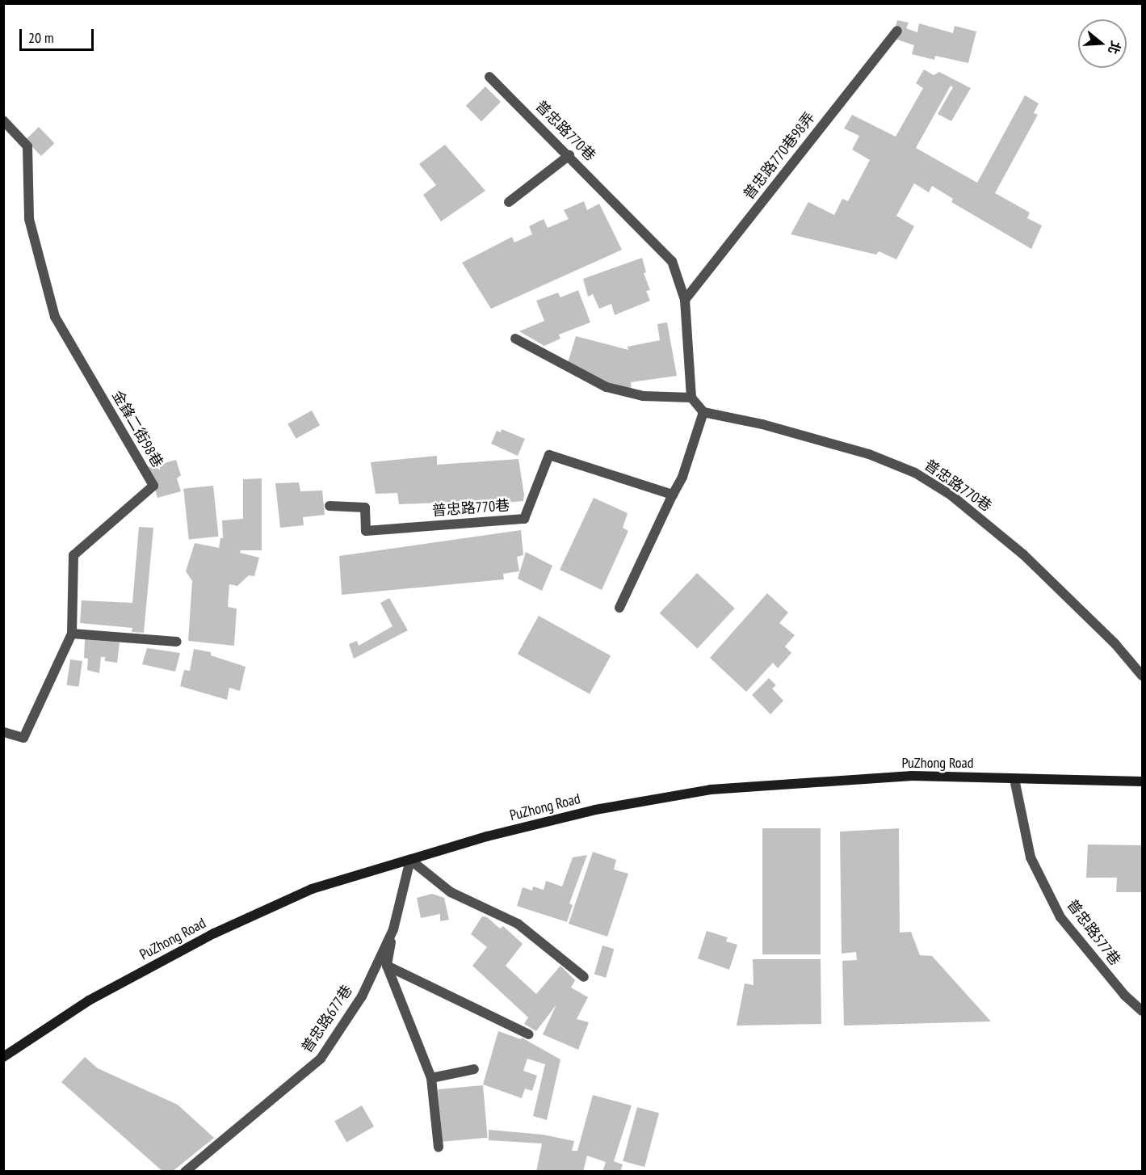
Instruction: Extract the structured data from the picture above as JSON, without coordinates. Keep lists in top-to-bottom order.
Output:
{
  "streets": {
    "street": ["PuZhong Road"],
    "lane": [
      "普忠路770巷",
      "普忠路770巷98弄",
      "金鋒二街98巷",
      "普忠路577巷",
      "普忠路677巷"
    ]
  },
  "crossings": [
    ["普忠路770巷", "普忠路770巷98弄"],
    ["PuZhong Road", "普忠路577巷"],
    ["PuZhong Road", "普忠路677巷"]
  ],
  "scale_bar": "20 m",
  "north": "right"
}
